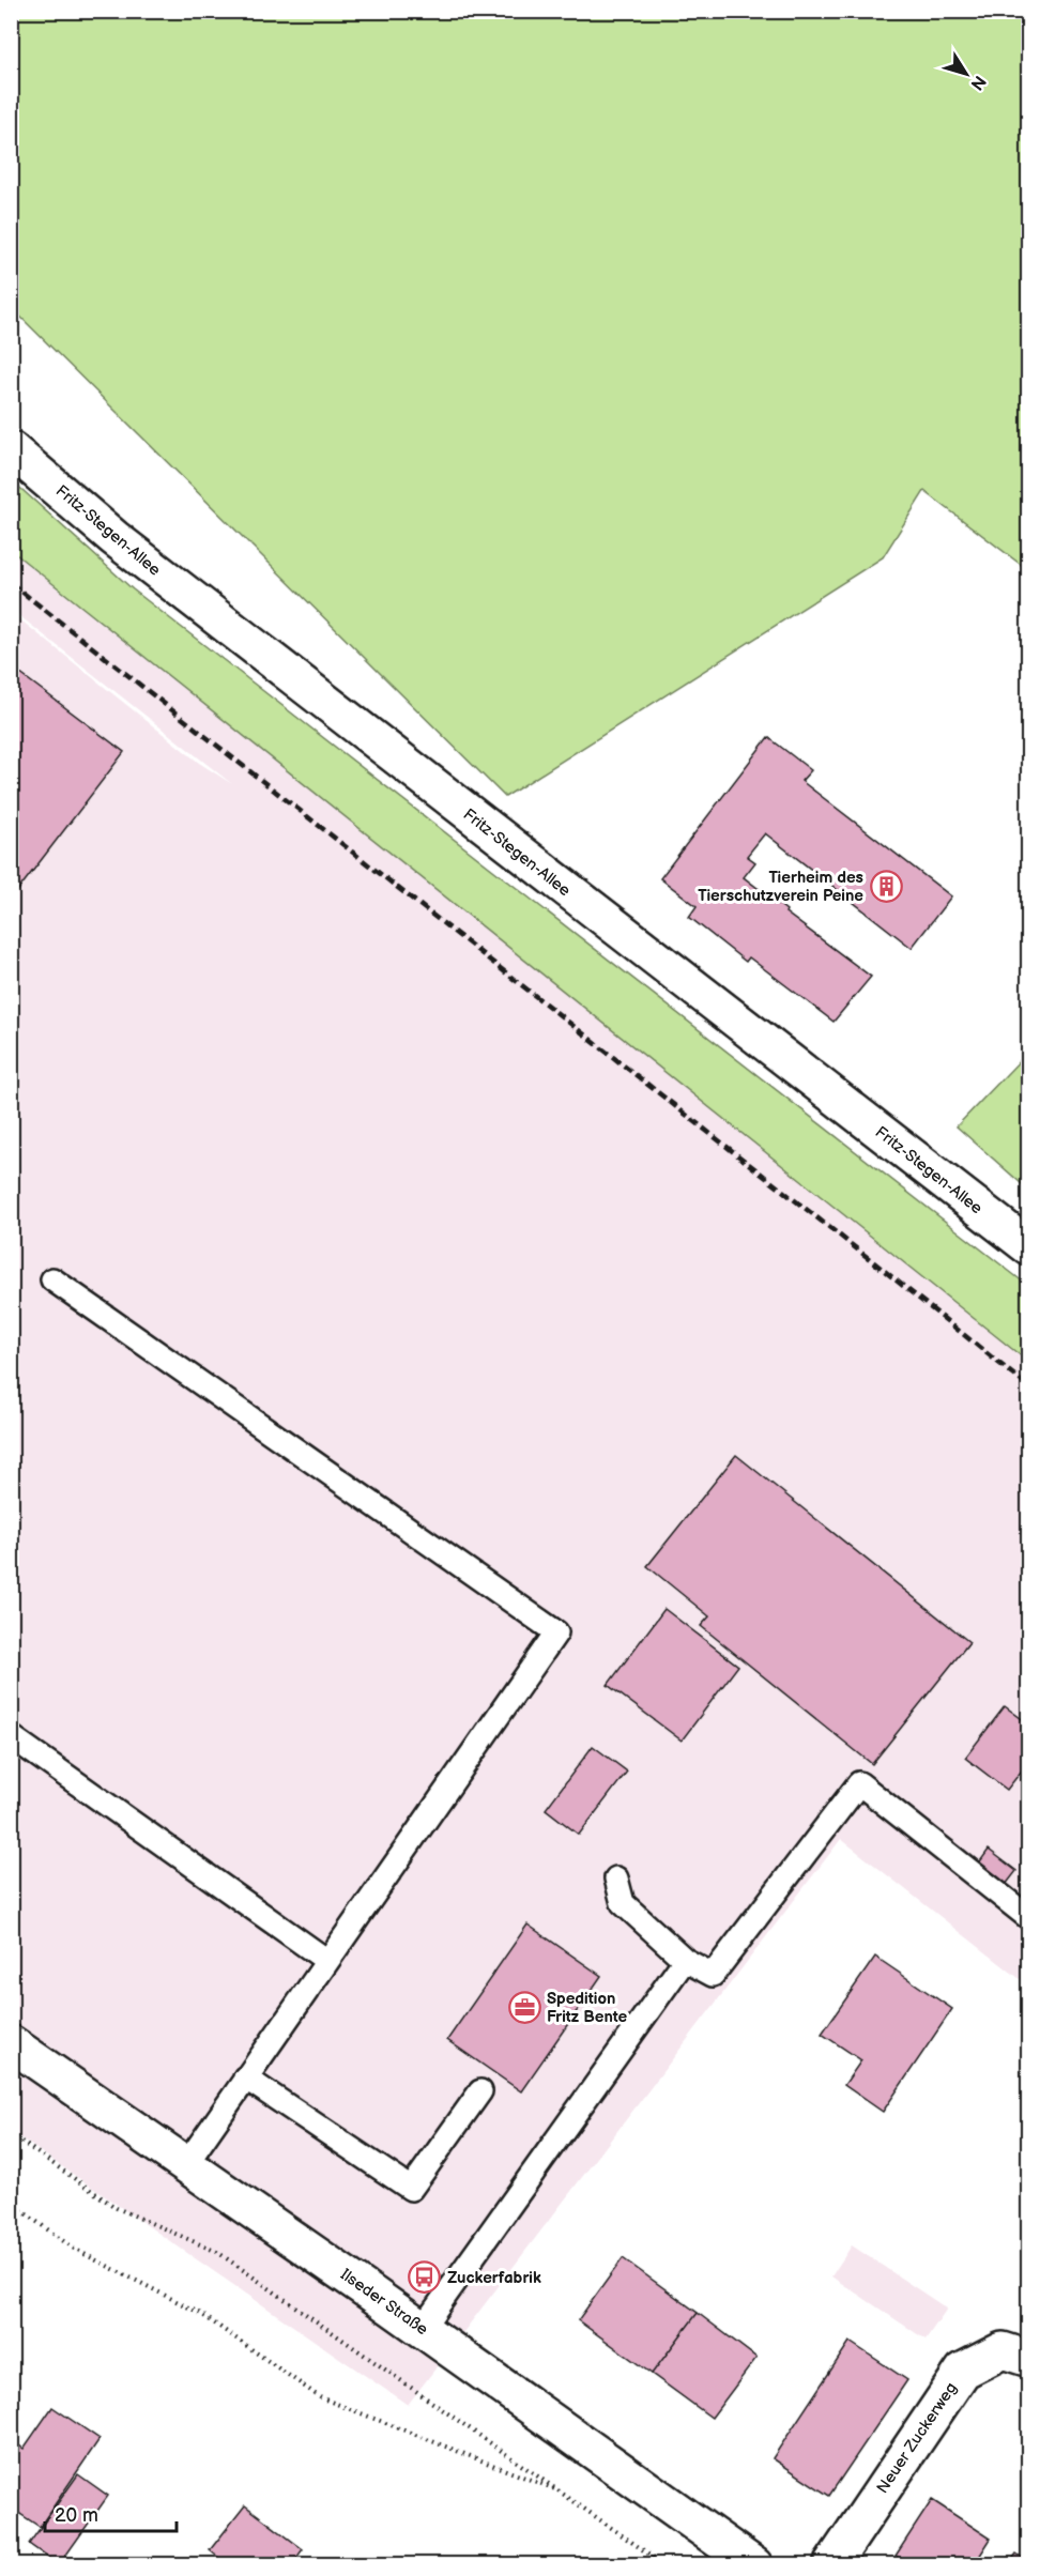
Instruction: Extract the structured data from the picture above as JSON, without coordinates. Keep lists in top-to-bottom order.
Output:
{
  "streets": {
    "street": ["Fritz-Stegen-Allee", "Ilseder Straße", "Neuer Zuckerweg"]
  },
  "places": {
    "building": ["Tierheim des Tierschutzverein Peine"],
    "office": ["Spedition Fritz Bente"],
    "bus stop": ["Zuckerfabrik"]
  },
  "scale_bar": "20 m",
  "north": "bottom right"
}
